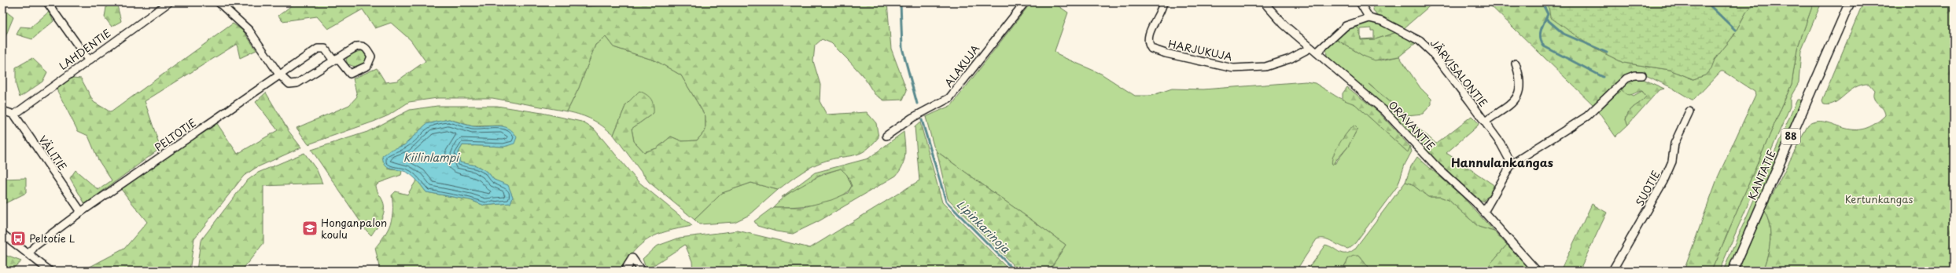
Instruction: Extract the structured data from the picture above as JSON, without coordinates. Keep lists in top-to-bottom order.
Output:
{
  "streets": {
    "main road": ["88", "KANTATIE"],
    "street": [
      "LAHDENTIE",
      "HARJUKUJA",
      "ALAKUJA",
      "JÄRVISALONTIE",
      "ORAVANTIE",
      "PELTOTIE",
      "VÄLITIE",
      "SUOTIE"
    ]
  },
  "crossings": [
    ["LAHDENTIE", "VÄLITIE"],
    ["HARJUKUJA", "ORAVANTIE"],
    ["PELTOTIE", "VÄLITIE"]
  ],
  "districts": ["Hannulankangas"],
  "water": ["Kiilinlampi", "Lipinkarinoja"],
  "parks": ["Kertunkangas"],
  "places": {
    "school or university": ["Honganpalon koulu"],
    "bus stop": ["Peltotie L"]
  }
}
